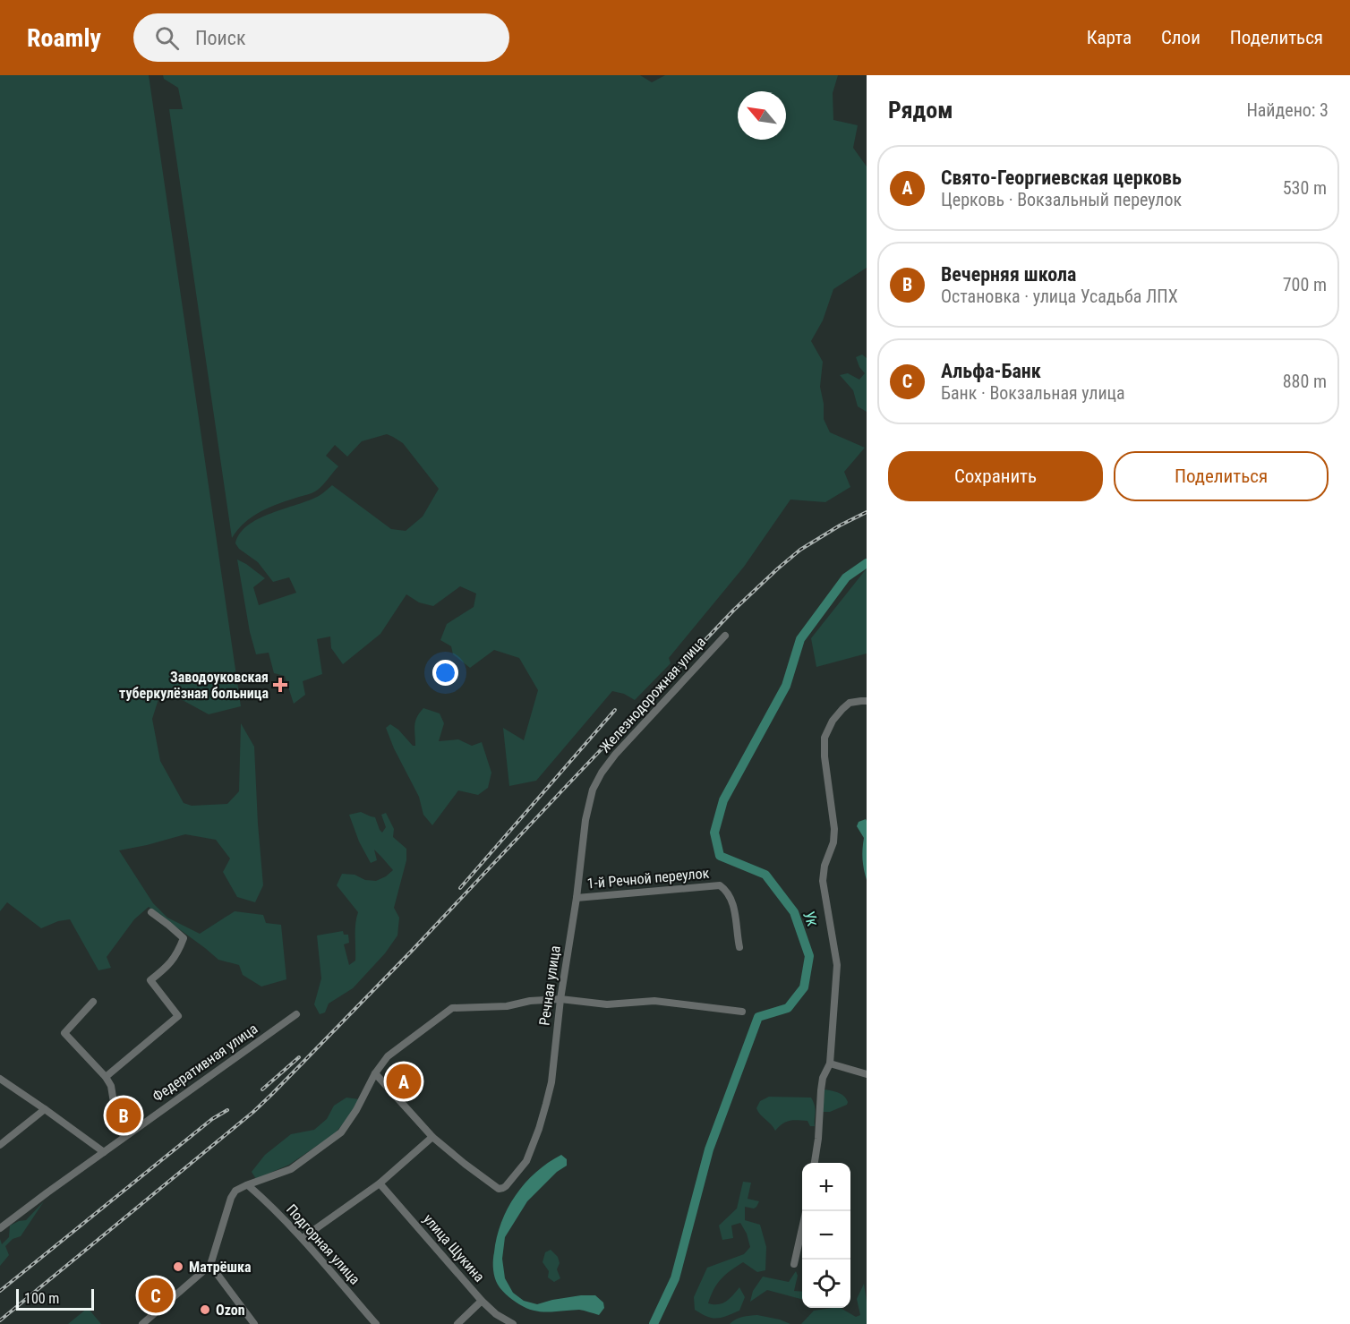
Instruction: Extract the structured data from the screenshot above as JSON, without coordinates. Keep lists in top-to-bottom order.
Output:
{
  "streets": {
    "street": [
      "Железнодорожная улица",
      "1-й Речной переулок",
      "Речная улица",
      "Федеративная улица",
      "Подгорная улица",
      "улица Щукина"
    ]
  },
  "crossings": [
    ["Железнодорожная улица", "Речная улица"],
    ["1-й Речной переулок", "Речная улица"]
  ],
  "water": ["Ук"],
  "places": {
    "health": ["Заводоуковская туберкулёзная больница"],
    "other": ["Матрёшка", "Ozon"]
  },
  "scale_bar": "100 m",
  "north": "top left",
  "page": {
    "header": "Roamly",
    "search": "Поиск",
    "nav": ["Карта", "Слои", "Поделиться"],
    "heading": ["Рядом", "Найдено: 3"],
    "list": [
      {
        "mark": "A",
        "name": "Свято-Георгиевская церковь",
        "note": "Церковь · Вокзальный переулок",
        "value": "530 m"
      },
      {
        "mark": "B",
        "name": "Вечерняя школа",
        "note": "Остановка · улица Усадьба ЛПХ",
        "value": "700 m"
      },
      {
        "mark": "C",
        "name": "Альфа-Банк",
        "note": "Банк · Вокзальная улица",
        "value": "880 m"
      }
    ],
    "buttons": ["Сохранить", "Поделиться"],
    "pins": ["A", "B", "C"],
    "map_buttons": ["+", "−"],
    "scale": "100 m"
  }
}
